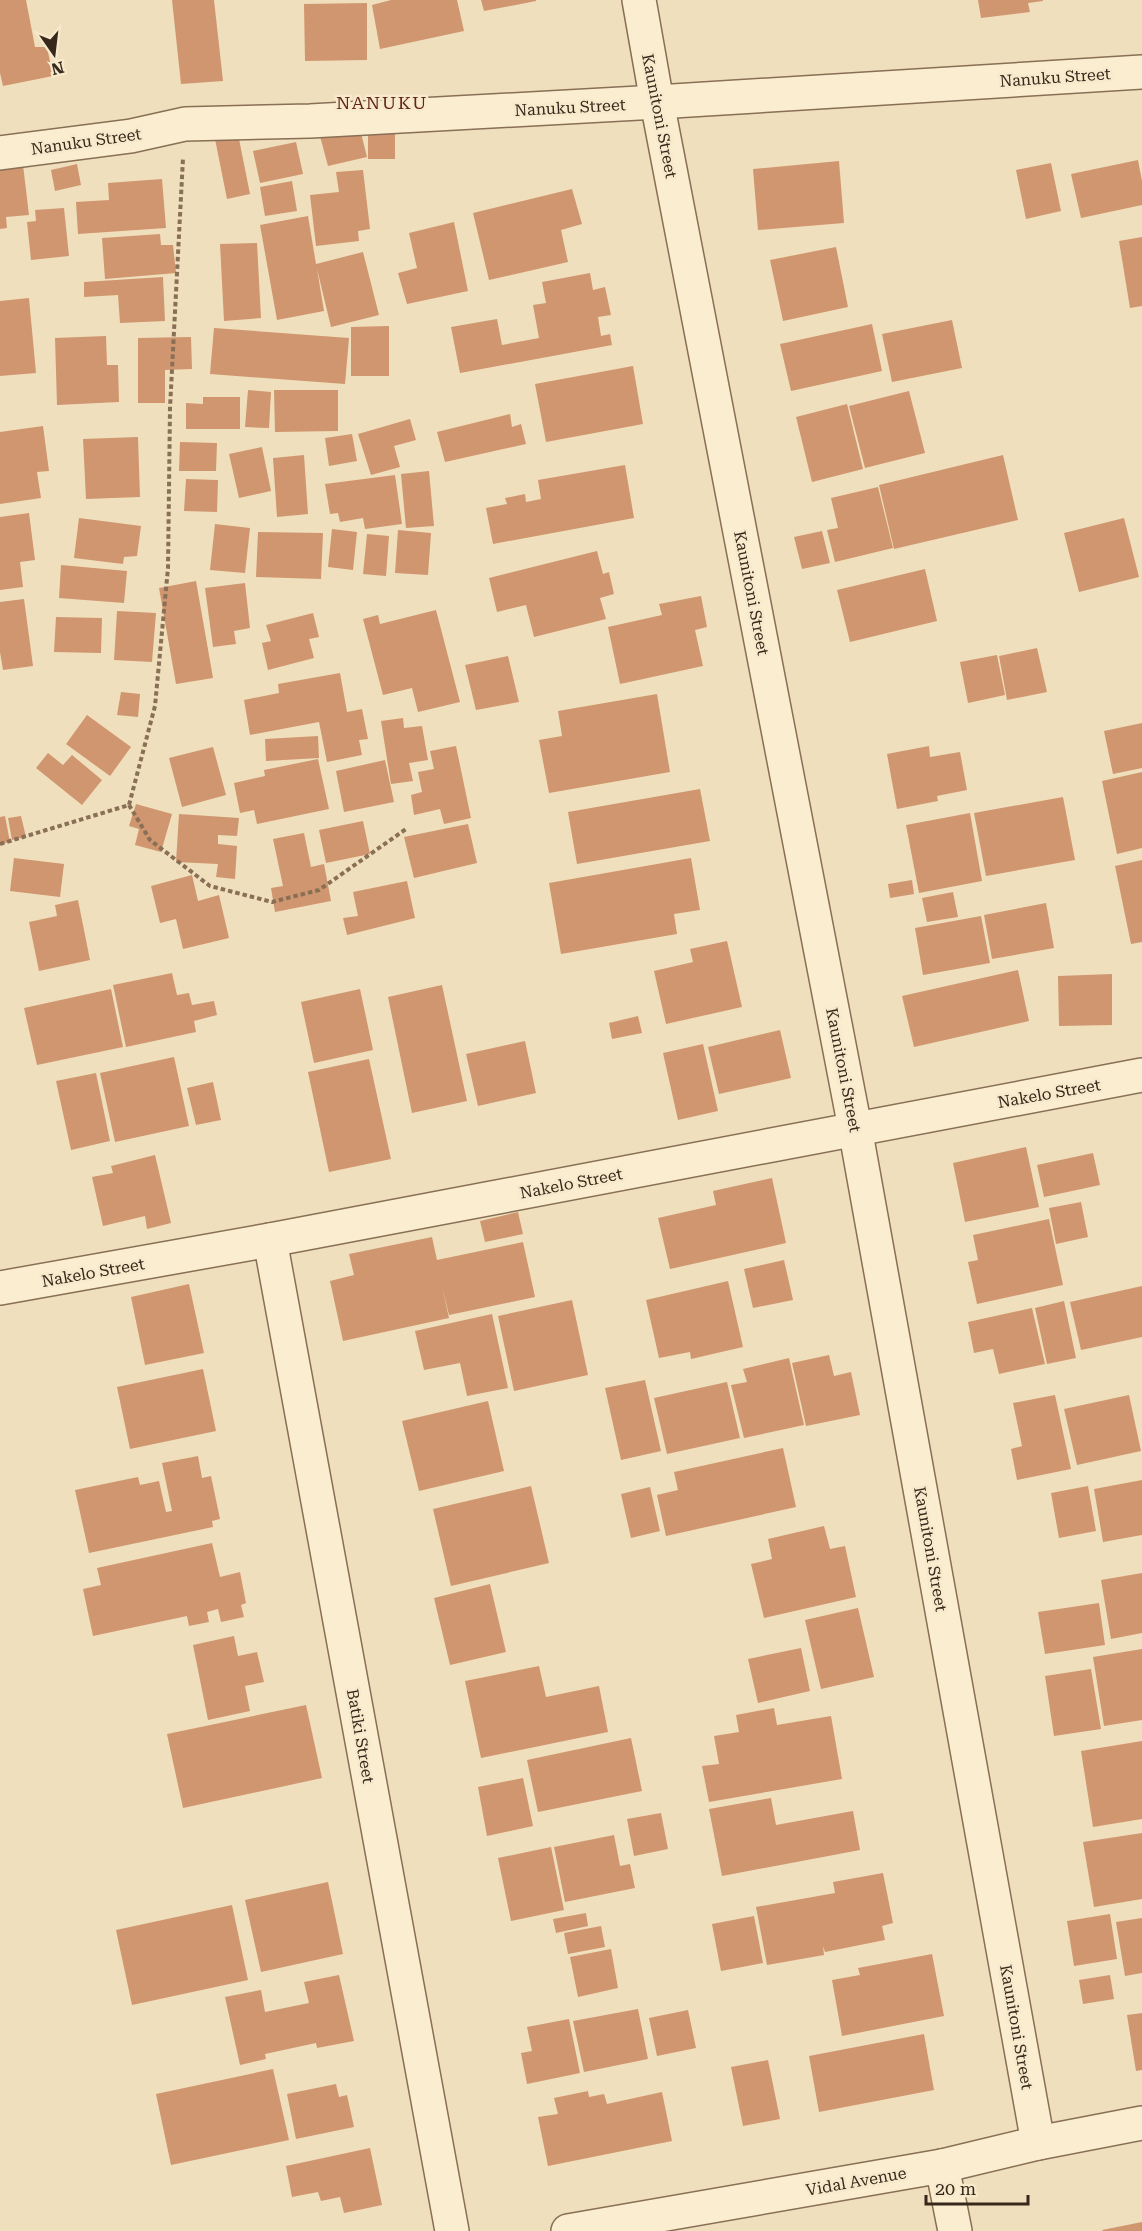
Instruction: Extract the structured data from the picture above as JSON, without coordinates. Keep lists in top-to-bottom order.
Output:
{
  "streets": {
    "street": [
      "Nanuku Street",
      "Kaunitoni Street",
      "Nakelo Street",
      "Batiki Street",
      "Vidal Avenue"
    ]
  },
  "crossings": [
    ["Nanuku Street", "Kaunitoni Street"],
    ["Kaunitoni Street", "Nakelo Street"],
    ["Kaunitoni Street", "Vidal Avenue"],
    ["Nakelo Street", "Batiki Street"]
  ],
  "districts": ["NANUKU"],
  "scale_bar": "20 m",
  "north": "bottom"
}
